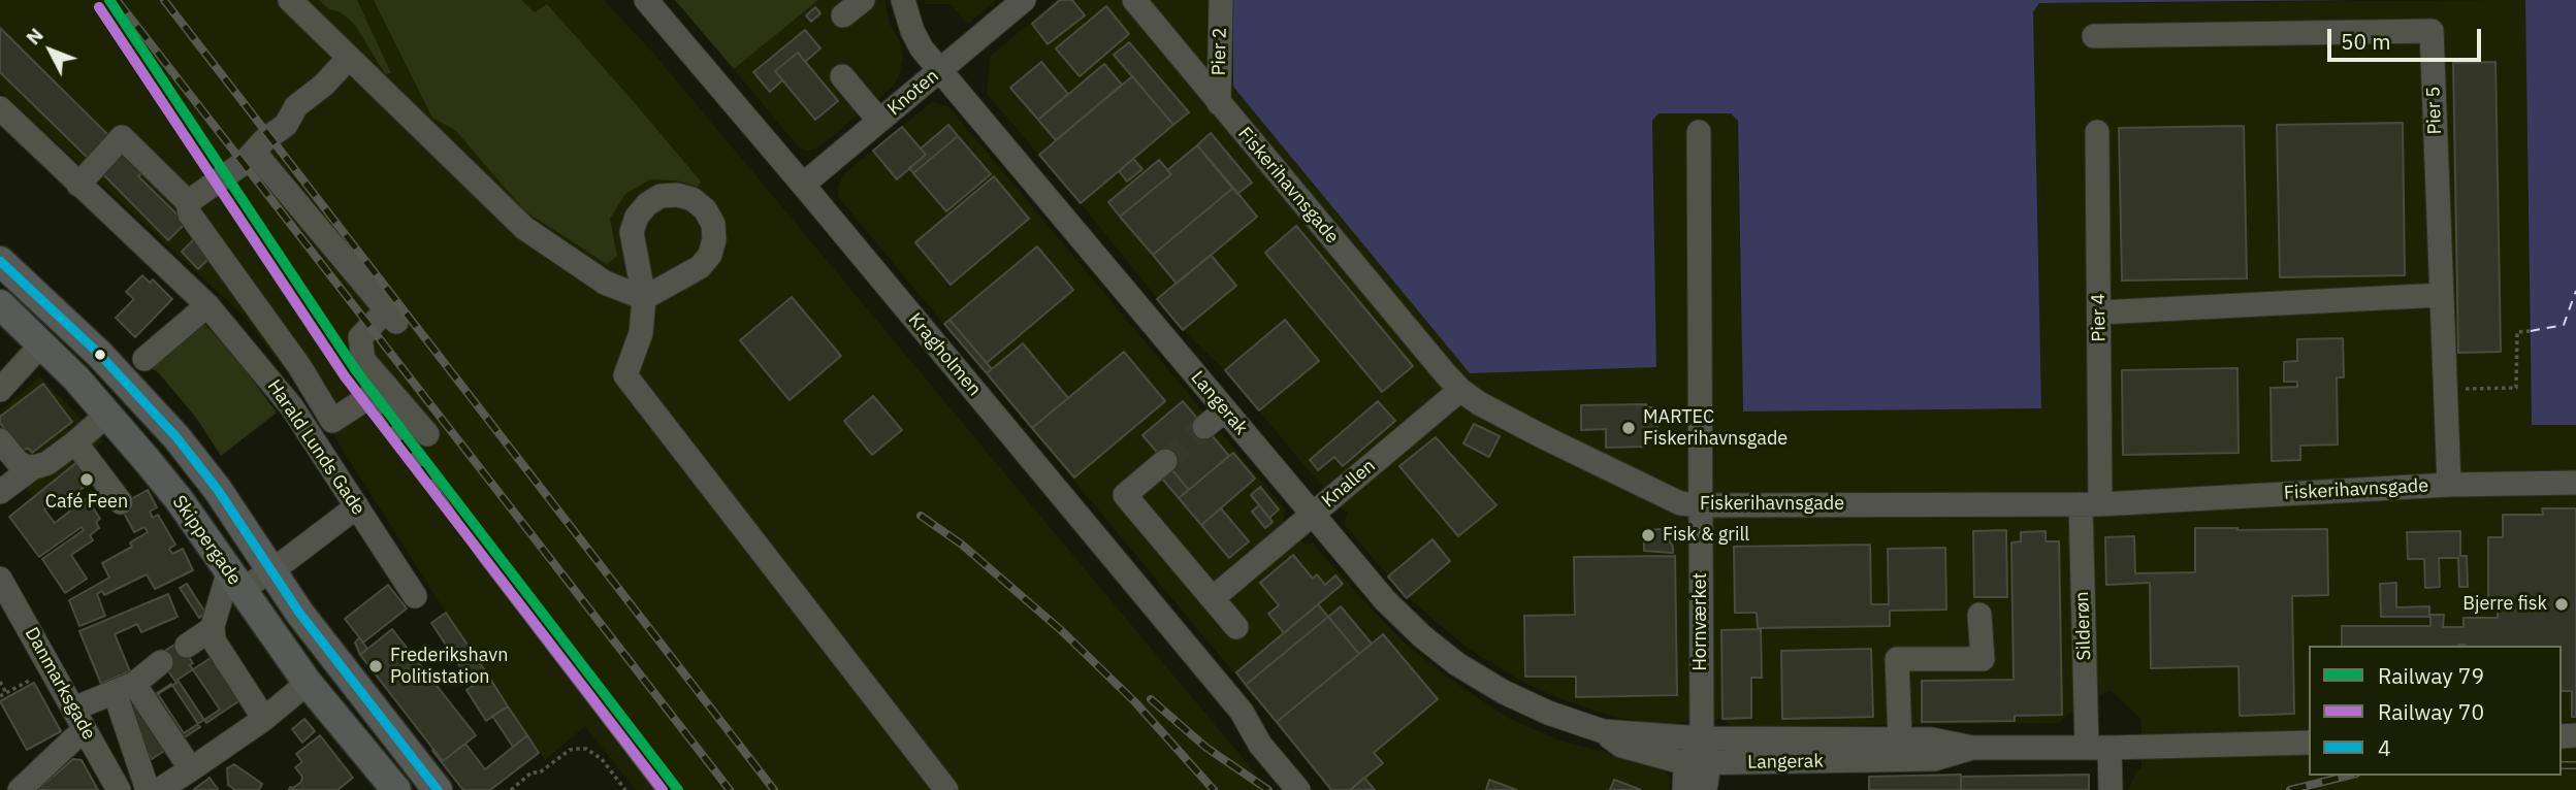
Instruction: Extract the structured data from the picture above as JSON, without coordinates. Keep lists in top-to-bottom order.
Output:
{
  "streets": {
    "main road": ["Skippergade"],
    "street": [
      "Pier 2",
      "Knoten",
      "Pier 5",
      "Fiskerihavnsgade",
      "Pier 4",
      "Kragholmen",
      "Langerak",
      "Harald Lunds Gade",
      "Knallen",
      "Hornværket",
      "Silderøn",
      "Danmarksgade"
    ]
  },
  "crossings": [
    ["Pier 2", "Fiskerihavnsgade"],
    ["Knoten", "Kragholmen"],
    ["Knoten", "Langerak"],
    ["Pier 5", "Fiskerihavnsgade"],
    ["Fiskerihavnsgade", "Pier 4"],
    ["Fiskerihavnsgade", "Knallen"],
    ["Fiskerihavnsgade", "Hornværket"],
    ["Fiskerihavnsgade", "Silderøn"],
    ["Pier 4", "Silderøn"],
    ["Langerak", "Knallen"],
    ["Langerak", "Hornværket"],
    ["Langerak", "Silderøn"]
  ],
  "places": [
    "MARTEC Fiskerihavnsgade",
    "Café Feen",
    "Fisk & grill",
    "Bjerre fisk",
    "Frederikshavn Politistation"
  ],
  "lines": ["rail line 79", "rail line 70", "transit line 4"],
  "legend": ["Railway 79", "Railway 70", "4"],
  "scale_bar": "50 m",
  "north": "top left"
}
